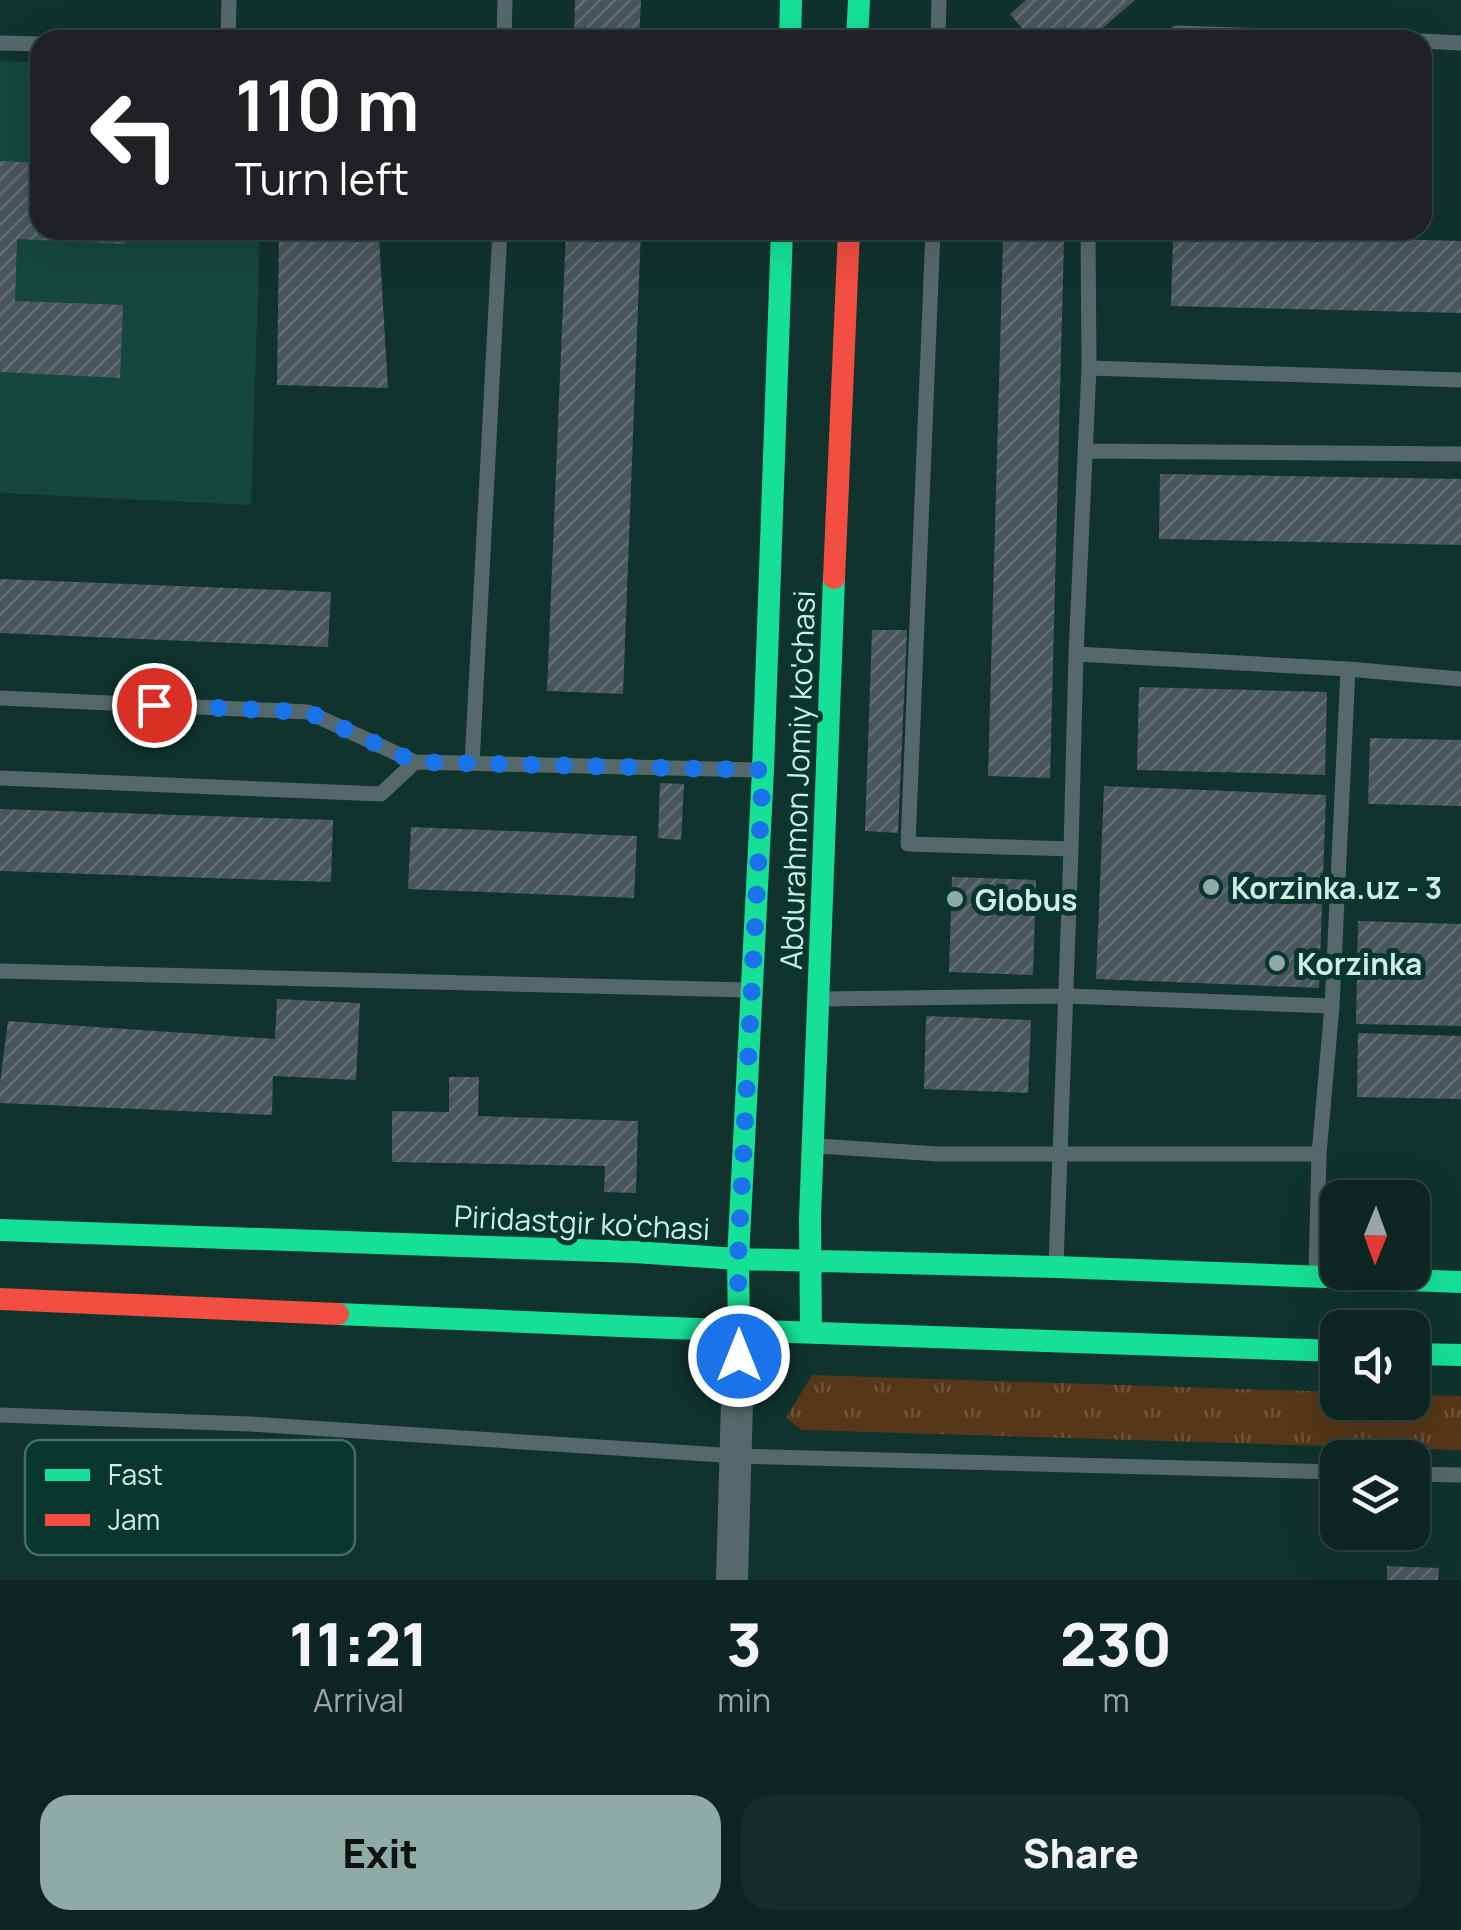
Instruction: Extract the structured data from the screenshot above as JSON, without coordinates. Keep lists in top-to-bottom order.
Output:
{
  "streets": {
    "main road": ["Abdurahmon Jomiy ko'chasi", "Piridastgir ko'chasi"]
  },
  "crossings": [
    ["Abdurahmon Jomiy ko'chasi", "Piridastgir ko'chasi"]
  ],
  "places": ["Korzinka.uz - 3", "Globus", "Korzinka"],
  "legend": ["Fast", "Jam"],
  "north": "bottom",
  "page": {
    "turn": ["110 m", "Turn left"],
    "eta": [
      "11:21",
      "Arrival",
      "3",
      "min",
      "230",
      "m"
    ],
    "buttons": ["Exit", "Share"]
  }
}
